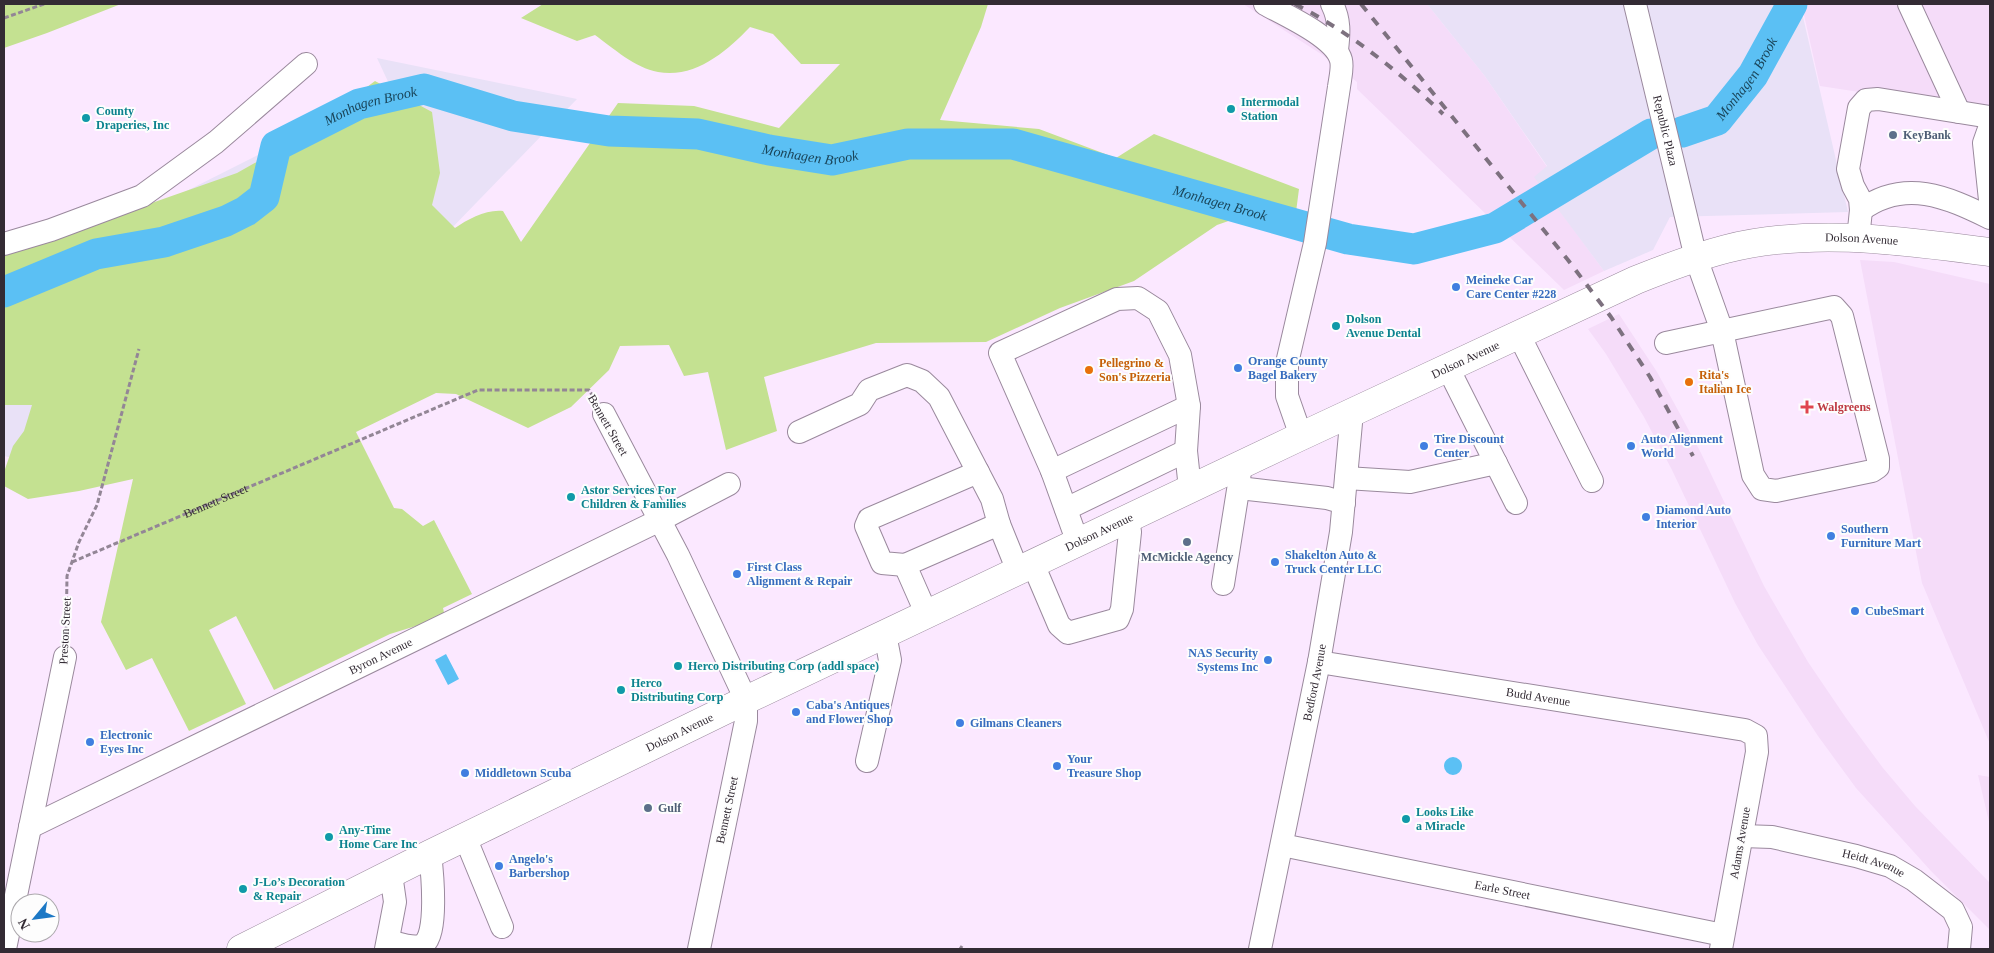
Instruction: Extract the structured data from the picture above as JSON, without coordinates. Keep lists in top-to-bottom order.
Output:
{
  "streets": {
    "main road": ["Dolson Avenue"],
    "street": [
      "Republic Plaza",
      "Bennett Street",
      "Preston Street",
      "Byron Avenue",
      "Bedford Avenue",
      "Budd Avenue",
      "Adams Avenue",
      "Heidt Avenue",
      "Earle Street"
    ]
  },
  "crossings": [
    ["Republic Plaza", "Dolson Avenue"],
    ["Dolson Avenue", "Bennett Street"],
    ["Dolson Avenue", "Bedford Avenue"],
    ["Bennett Street", "Preston Street"],
    ["Bennett Street", "Byron Avenue"],
    ["Preston Street", "Byron Avenue"],
    ["Bedford Avenue", "Budd Avenue"],
    ["Bedford Avenue", "Earle Street"],
    ["Budd Avenue", "Adams Avenue"],
    ["Adams Avenue", "Heidt Avenue"],
    ["Adams Avenue", "Earle Street"]
  ],
  "water": ["Monhagen Brook"],
  "places": {
    "other": [
      "Intermodal Station",
      "County Draperies, Inc",
      "KeyBank",
      "Meineke Car Care Center #228",
      "Dolson Avenue Dental",
      "Orange County Bagel Bakery",
      "Pellegrino & Son's Pizzeria",
      "Rita's Italian Ice",
      "Tire Discount Center",
      "Auto Alignment World",
      "Astor Services For Children & Families",
      "Diamond Auto Interior",
      "Southern Furniture Mart",
      "McMickle Agency",
      "Shakelton Auto & Truck Center LLC",
      "First Class Alignment & Repair",
      "CubeSmart",
      "NAS Security Systems Inc",
      "Herco Distributing Corp (addl space)",
      "Herco Distributing Corp",
      "Caba's Antiques and Flower Shop",
      "Gilmans Cleaners",
      "Electronic Eyes Inc",
      "Your Treasure Shop",
      "Middletown Scuba",
      "Gulf",
      "Looks Like a Miracle",
      "Any-Time Home Care Inc",
      "Angelo's Barbershop",
      "J-Lo’s Decoration & Repair"
    ],
    "health": ["Walgreens"]
  },
  "north": "bottom left"
}
